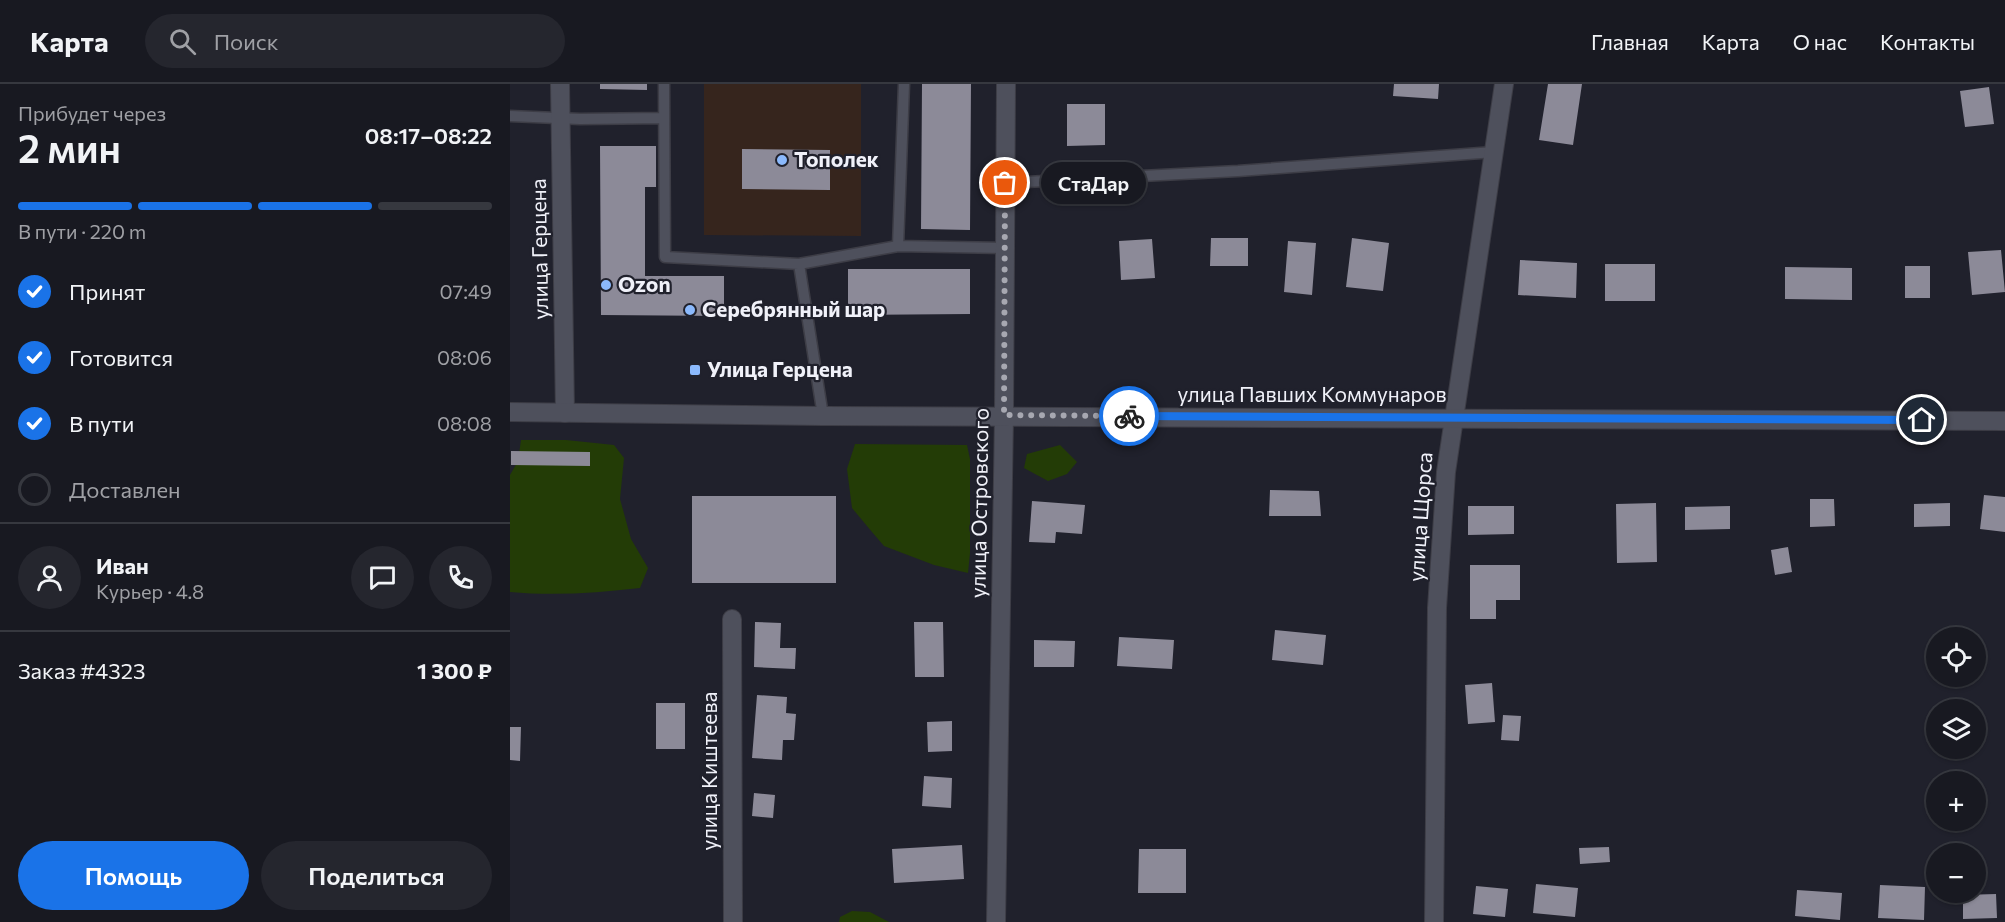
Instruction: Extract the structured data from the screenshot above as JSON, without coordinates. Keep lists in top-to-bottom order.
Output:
{
  "streets": {
    "street": [
      "улица Герцена",
      "улица Павших Коммунаров",
      "улица Островского",
      "улица Щорса",
      "улица Киштеева"
    ]
  },
  "crossings": [
    ["улица Герцена", "улица Павших Коммунаров"],
    ["улица Павших Коммунаров", "улица Островского"],
    ["улица Павших Коммунаров", "улица Щорса"]
  ],
  "places": {
    "other": [
      "Тополек",
      "СтаДар",
      "Ozon",
      "Серебрянный шар"
    ],
    "transit": ["Улица Герцена"]
  },
  "page": {
    "header": "Карта",
    "search": "Поиск",
    "nav": [
      "Главная",
      "Карта",
      "О нас",
      "Контакты"
    ],
    "heading": ["2 мин", "Прибудет через", "08:17–08:22"],
    "panel": [
      "Иван",
      "Курьер · 4.8",
      "Заказ #4323",
      "1 300 ₽"
    ],
    "bubble": "СтаДар",
    "bar": "В пути · 220 m",
    "list": [
      ["Принят", "07:49"],
      ["Готовится", "08:06"],
      ["В пути", "08:08"],
      "Доставлен"
    ],
    "map_buttons": ["+", "−"],
    "buttons": ["Помощь", "Поделиться"]
  }
}
